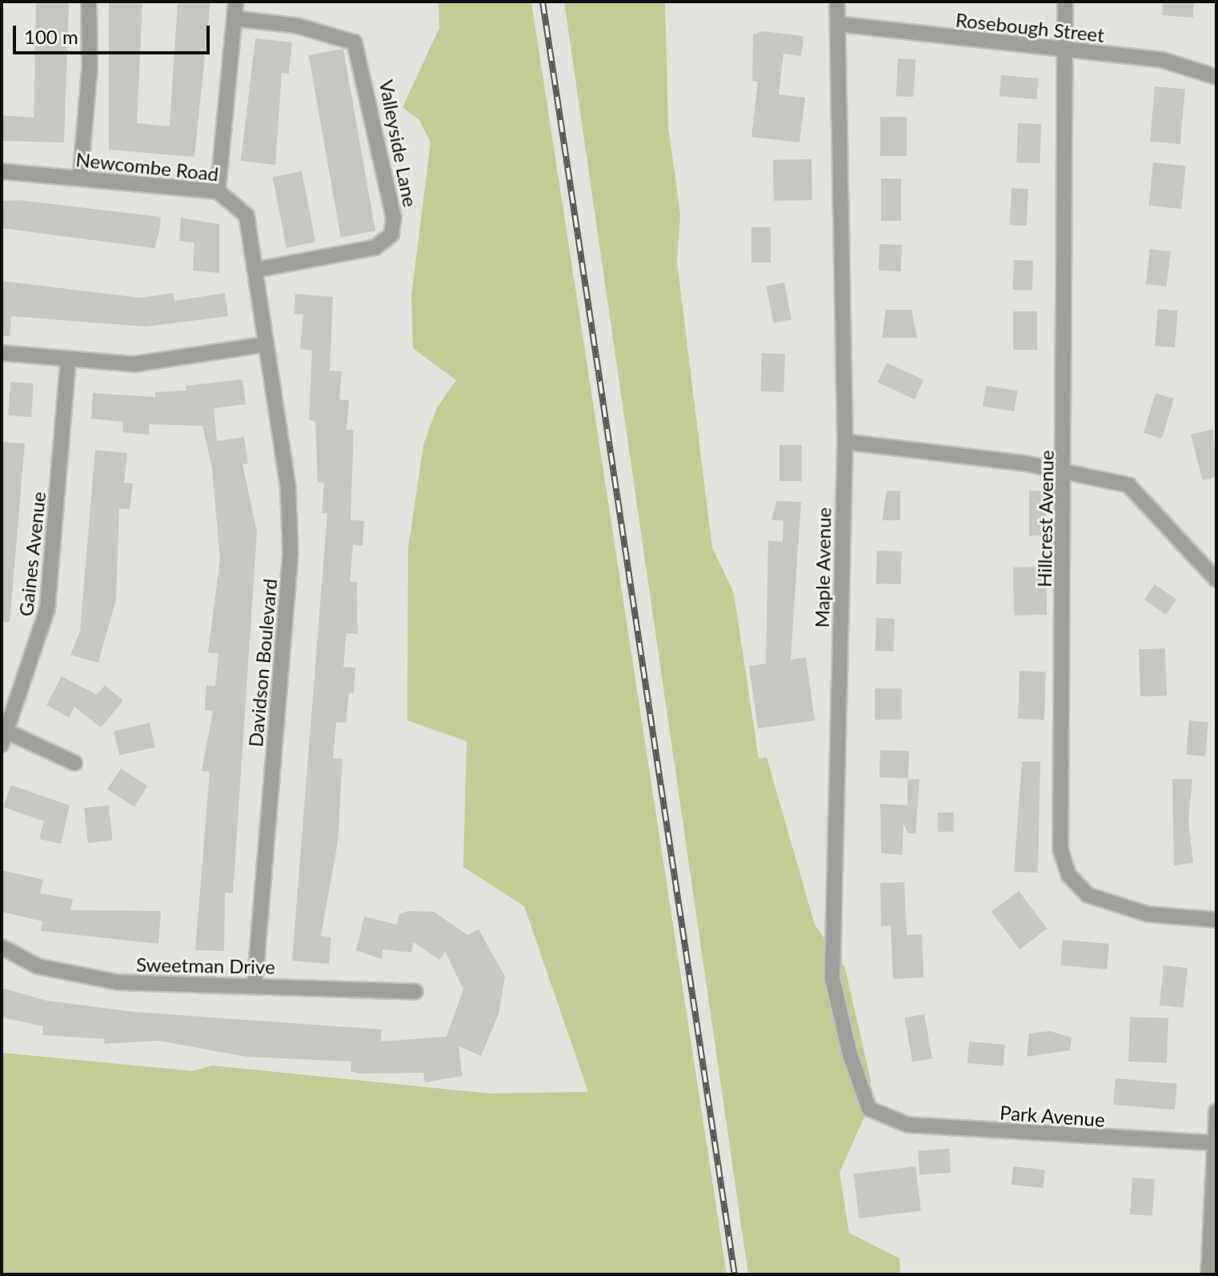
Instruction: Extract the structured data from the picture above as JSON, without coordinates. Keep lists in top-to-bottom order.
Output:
{
  "streets": {
    "street": [
      "Rosebough Street",
      "Valleyside Lane",
      "Newcombe Road",
      "Hillcrest Avenue",
      "Gaines Avenue",
      "Maple Avenue",
      "Davidson Boulevard",
      "Sweetman Drive",
      "Park Avenue"
    ]
  },
  "crossings": [
    ["Rosebough Street", "Hillcrest Avenue"],
    ["Rosebough Street", "Maple Avenue"],
    ["Valleyside Lane", "Newcombe Road"],
    ["Newcombe Road", "Davidson Boulevard"],
    ["Maple Avenue", "Park Avenue"],
    ["Davidson Boulevard", "Sweetman Drive"]
  ],
  "scale_bar": "100 m"
}
